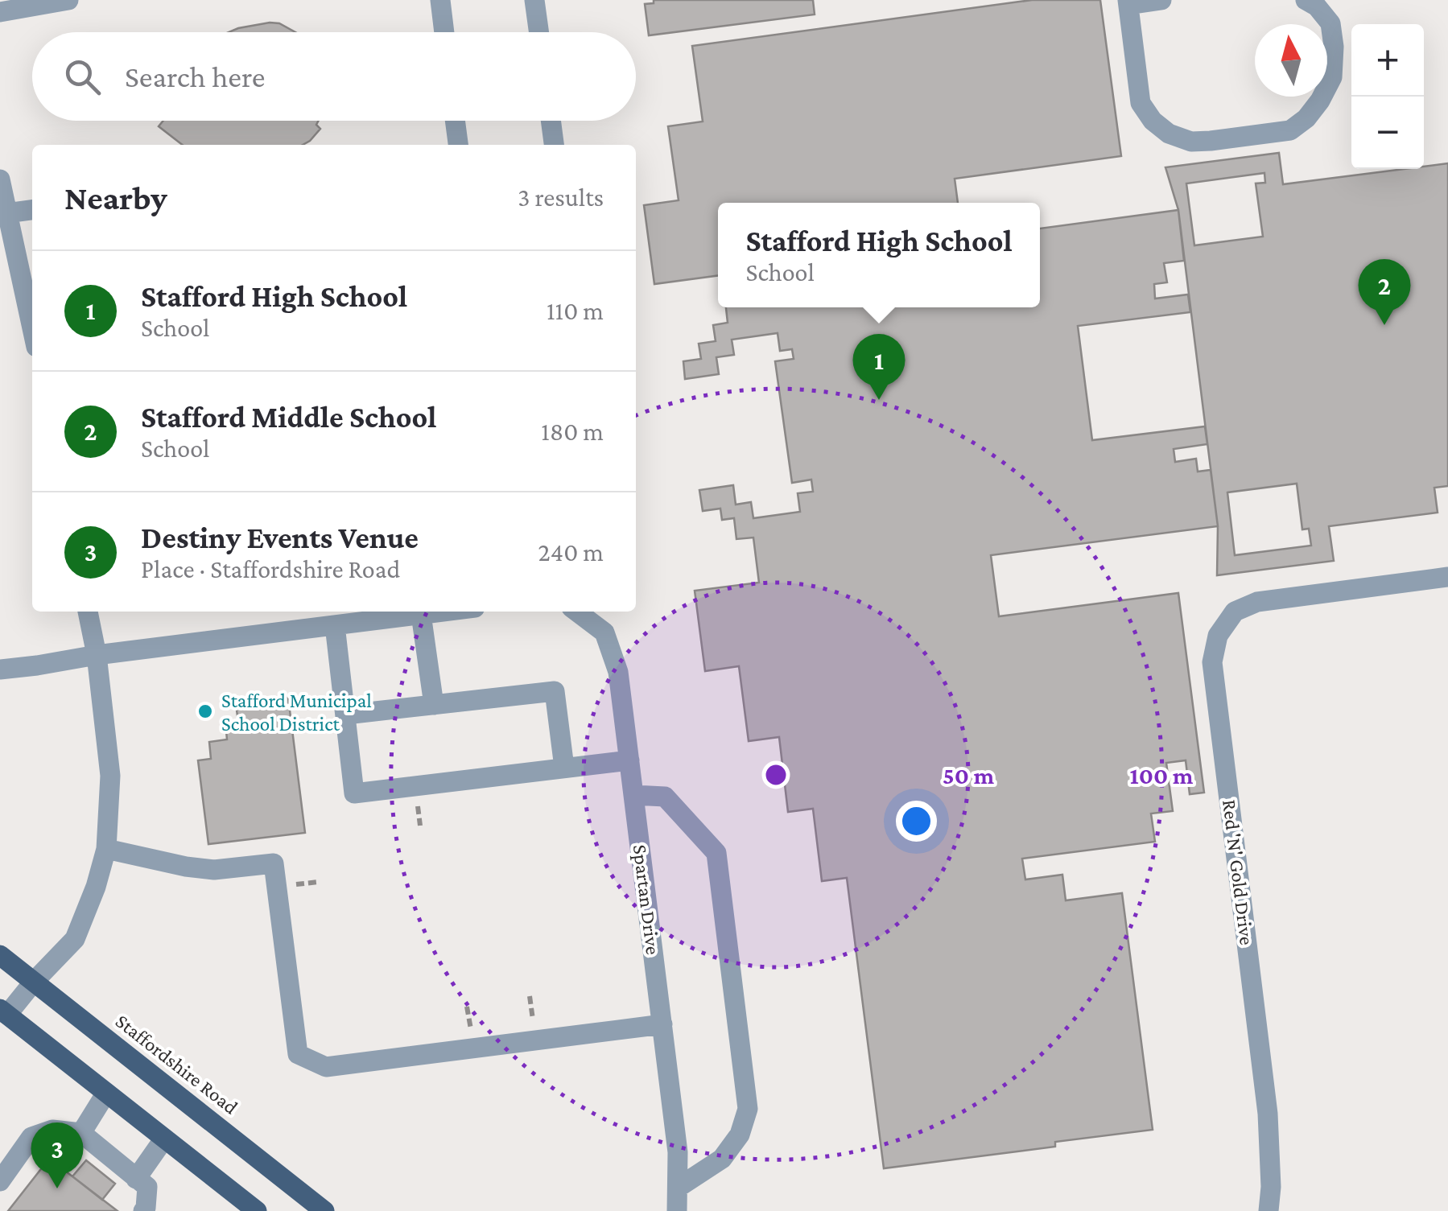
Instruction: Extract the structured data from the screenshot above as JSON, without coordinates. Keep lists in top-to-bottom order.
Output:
{
  "streets": {
    "main road": ["Staffordshire Road"],
    "street": ["Red 'N' Gold Drive", "Spartan Drive"]
  },
  "places": ["Stafford Municipal School District"],
  "north": "top",
  "page": {
    "map_buttons": ["+", "−"],
    "search": "Search here",
    "heading": ["Nearby", "3 results"],
    "popup": ["Stafford High School", "School"],
    "list": [
      {
        "mark": "1",
        "name": "Stafford High School",
        "note": "School",
        "value": "110 m"
      },
      {
        "mark": "2",
        "name": "Stafford Middle School",
        "note": "School",
        "value": "180 m"
      },
      {
        "mark": "3",
        "name": "Destiny Events Venue",
        "note": "Place · Staffordshire Road",
        "value": "240 m"
      }
    ],
    "pins": ["2", "1", "3"]
  },
  "rings": ["50 m", "100 m"]
}
